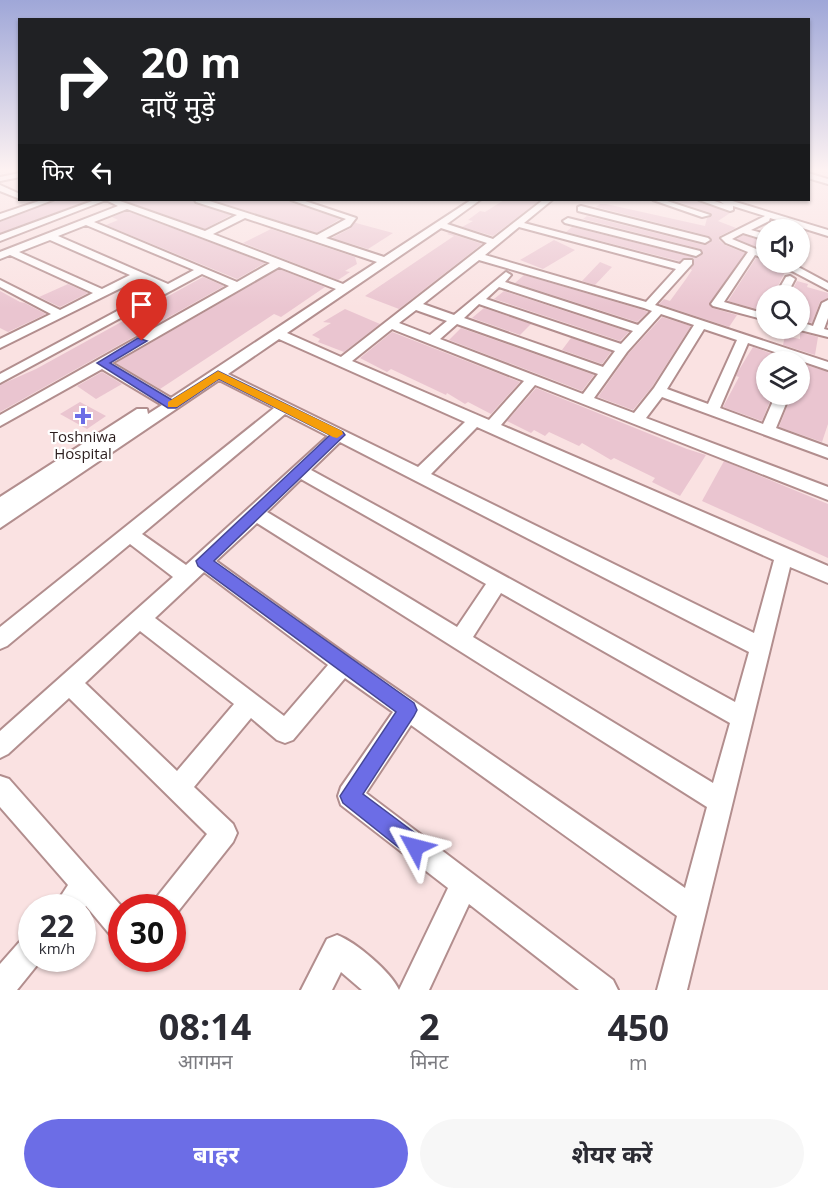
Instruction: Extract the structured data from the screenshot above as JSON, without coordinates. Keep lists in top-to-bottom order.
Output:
{
  "places": {
    "health": ["Toshniwa Hospital"]
  },
  "page": {
    "turn": ["20 m", "दाएँ मुड़ें"],
    "then": "फिर",
    "speed": "22 km/h",
    "limit": "30",
    "eta": [
      "08:14",
      "आगमन",
      "2",
      "मिनट",
      "450",
      "m"
    ],
    "buttons": ["बाहर", "शेयर करें"]
  }
}
